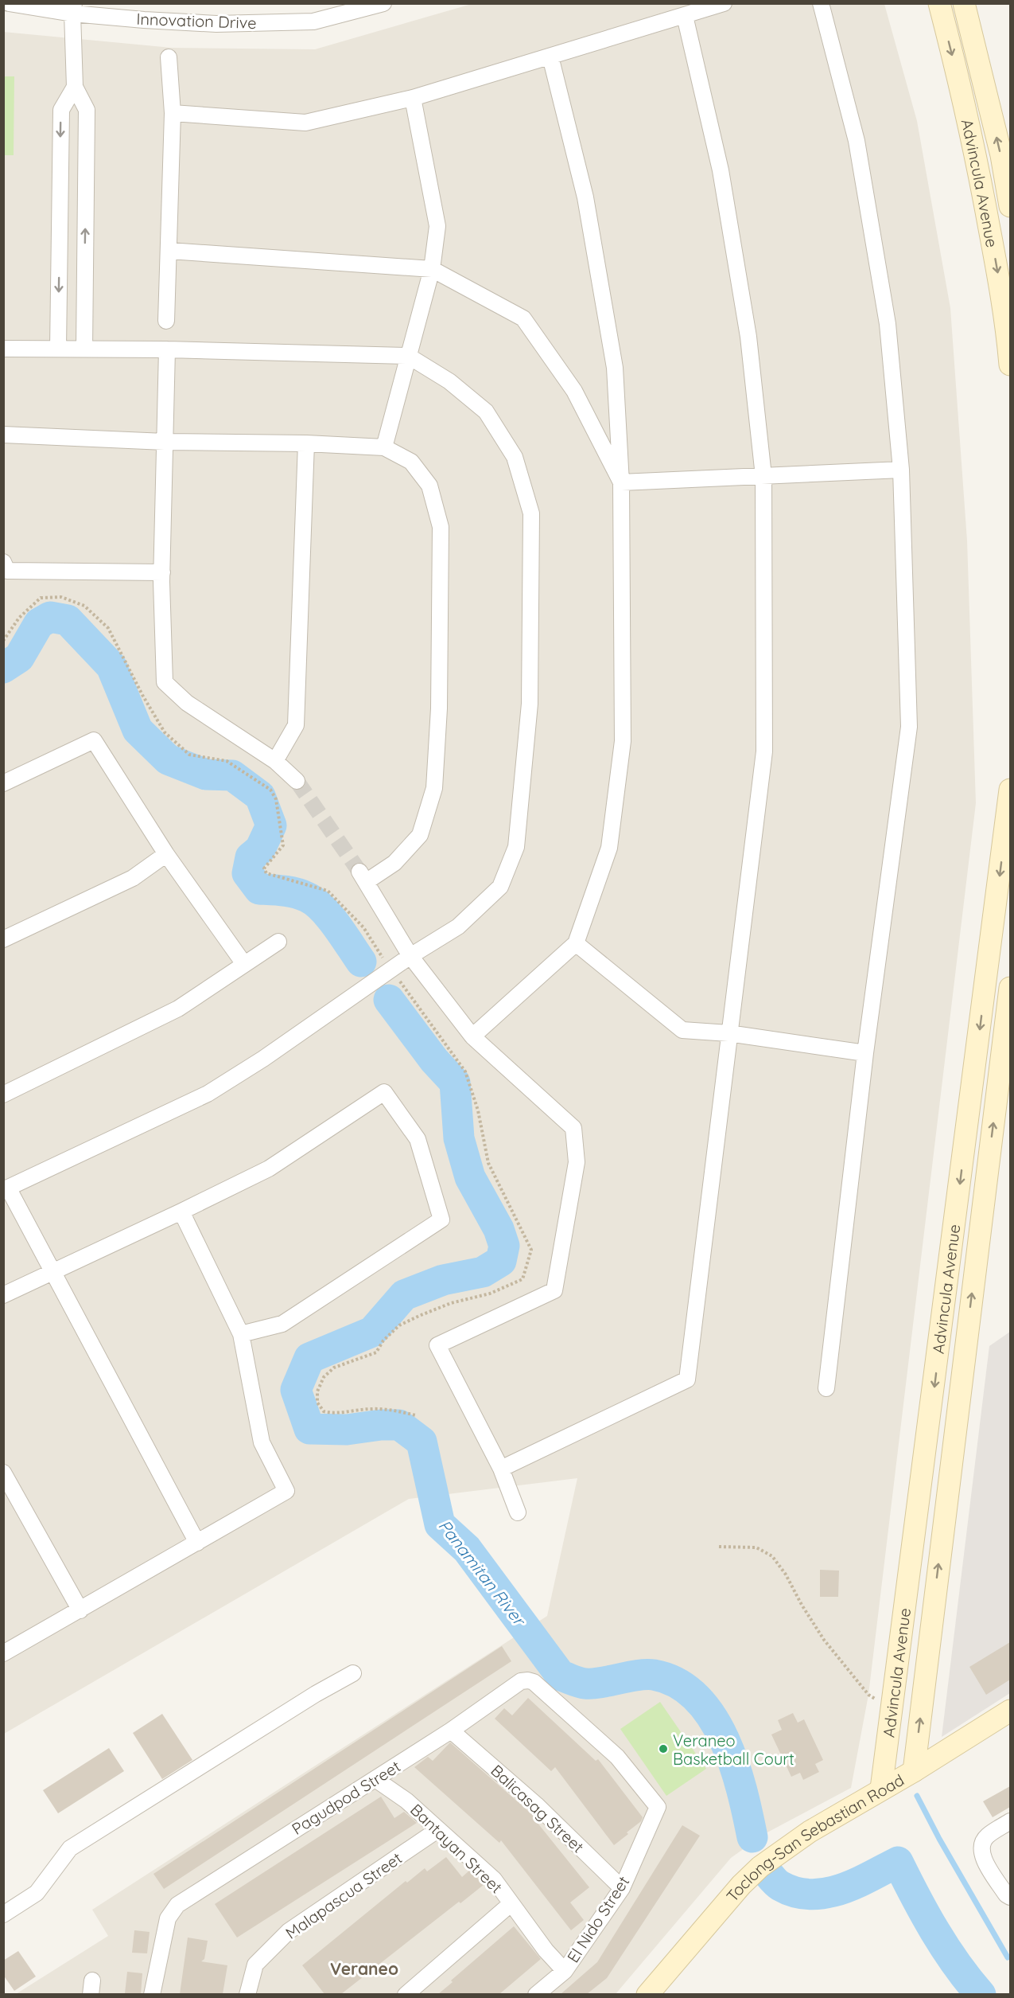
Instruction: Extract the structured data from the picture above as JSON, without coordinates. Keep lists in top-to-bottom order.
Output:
{
  "streets": {
    "main road": ["Advincula Avenue", "Toclong-San Sebastian Road"],
    "street": [
      "Innovation Drive",
      "Pagudpod Street",
      "Balicasag Street",
      "Bantayan Street",
      "Malapascua Street",
      "El Nido Street"
    ]
  },
  "crossings": [
    ["Advincula Avenue", "Toclong-San Sebastian Road"],
    ["Pagudpod Street", "Balicasag Street"],
    ["Pagudpod Street", "Bantayan Street"],
    ["Pagudpod Street", "El Nido Street"],
    ["Balicasag Street", "El Nido Street"],
    ["Bantayan Street", "Malapascua Street"],
    ["Bantayan Street", "El Nido Street"]
  ],
  "districts": ["Veraneo"],
  "water": ["Panamitan River"],
  "places": ["Veraneo Basketball Court"]
}
